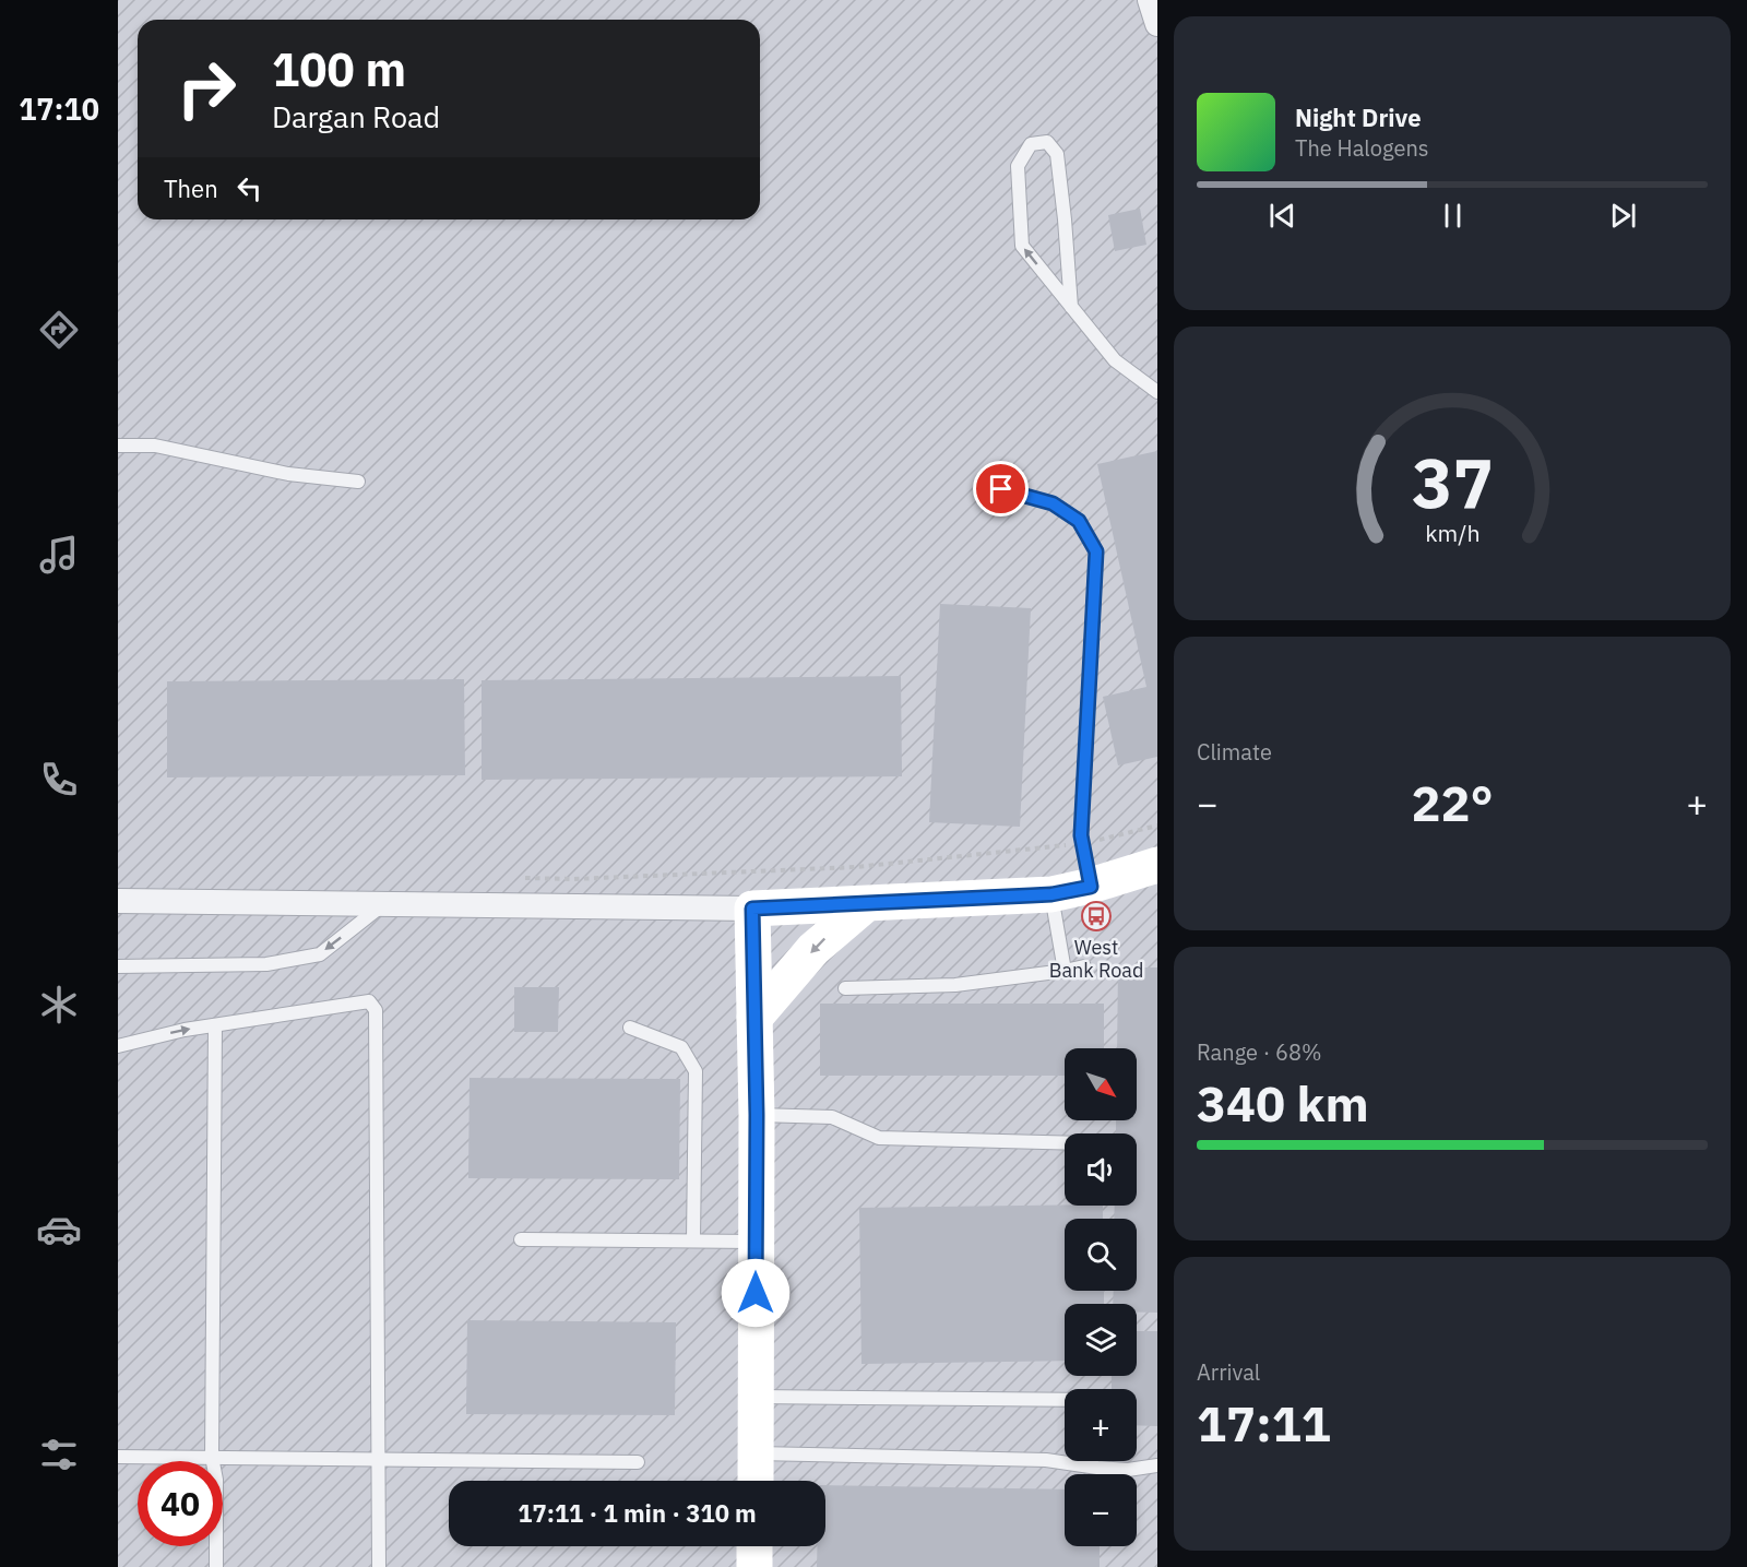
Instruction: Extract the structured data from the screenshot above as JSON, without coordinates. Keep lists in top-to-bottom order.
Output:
{
  "places": {
    "bus stop": ["West Bank Road"]
  },
  "north": "bottom right",
  "page": {
    "tabs": "17:10",
    "turn": ["100 m", "Dargan Road"],
    "song": ["Night Drive", "The Halogens"],
    "then": "Then",
    "tile": [
      "Climate",
      ["Range · 68%", "340 km"],
      ["Arrival", "17:11"]
    ],
    "heat": ["−", "22°", "+"],
    "map_buttons": ["+", "−"],
    "limit": "40",
    "trip": "17:11 · 1 min · 310 m",
    "gauge": ["37", "km/h"]
  }
}
